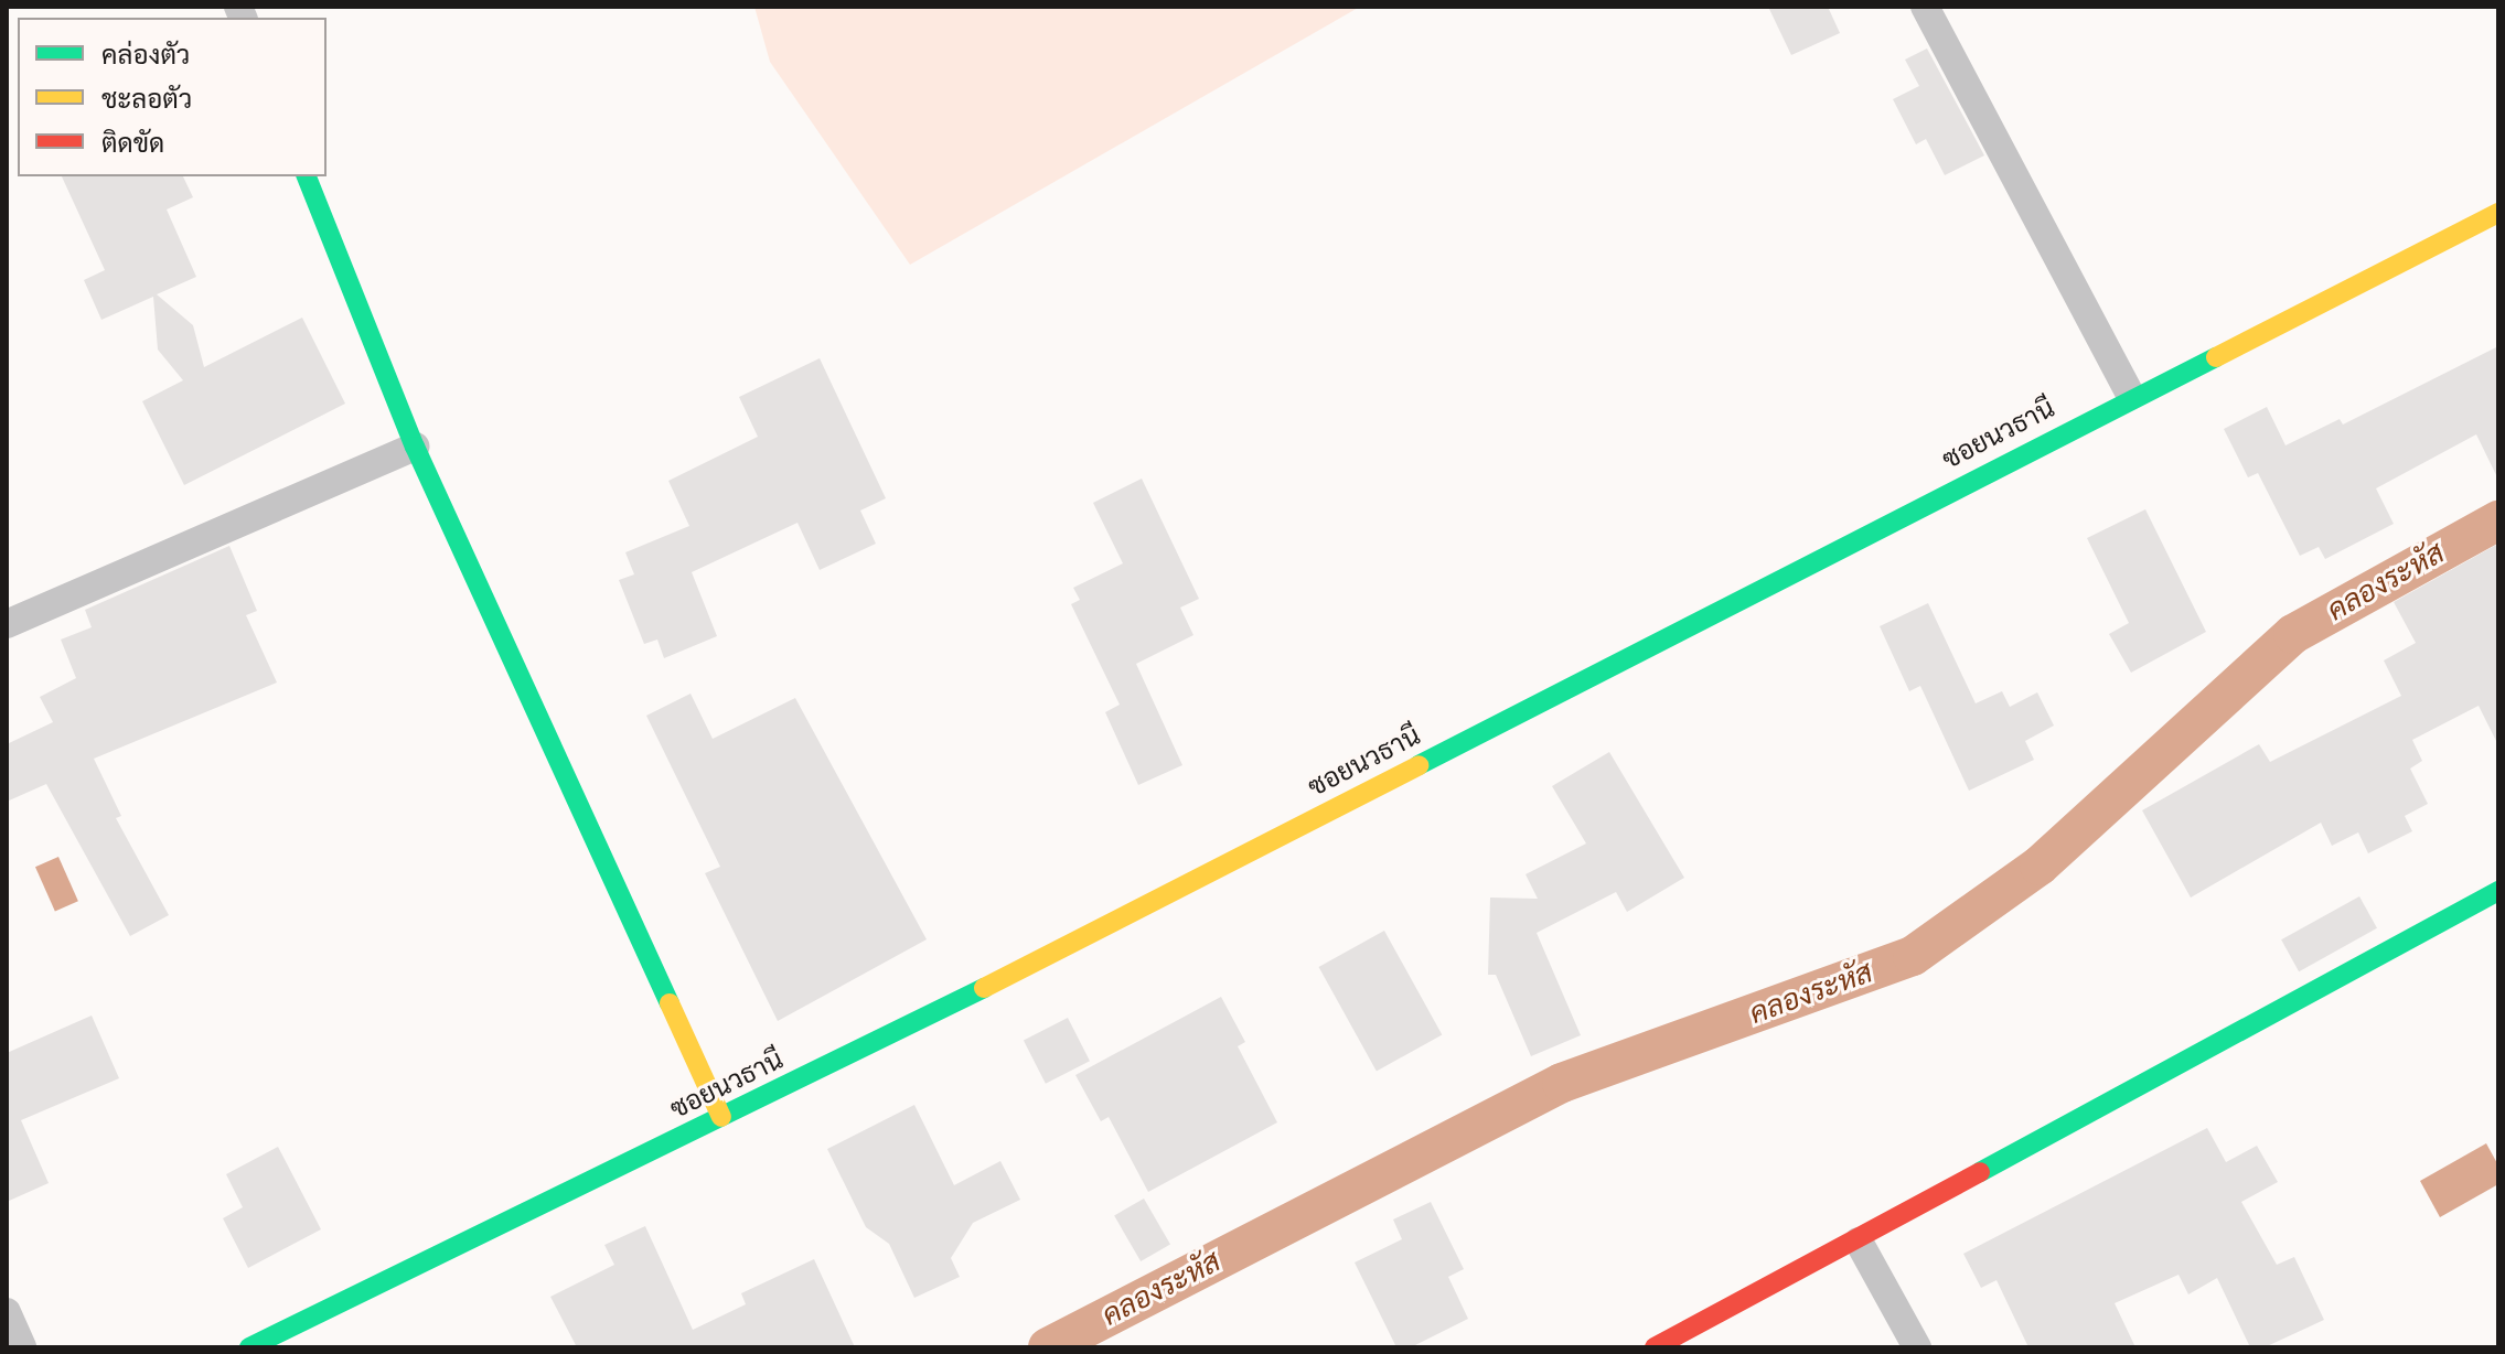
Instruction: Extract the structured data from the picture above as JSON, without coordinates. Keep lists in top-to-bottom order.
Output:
{
  "streets": {
    "street": ["ซอยนวธานี"]
  },
  "water": ["คลองระหัส"],
  "legend": ["คล่องตัว", "ชะลอตัว", "ติดขัด"]
}
